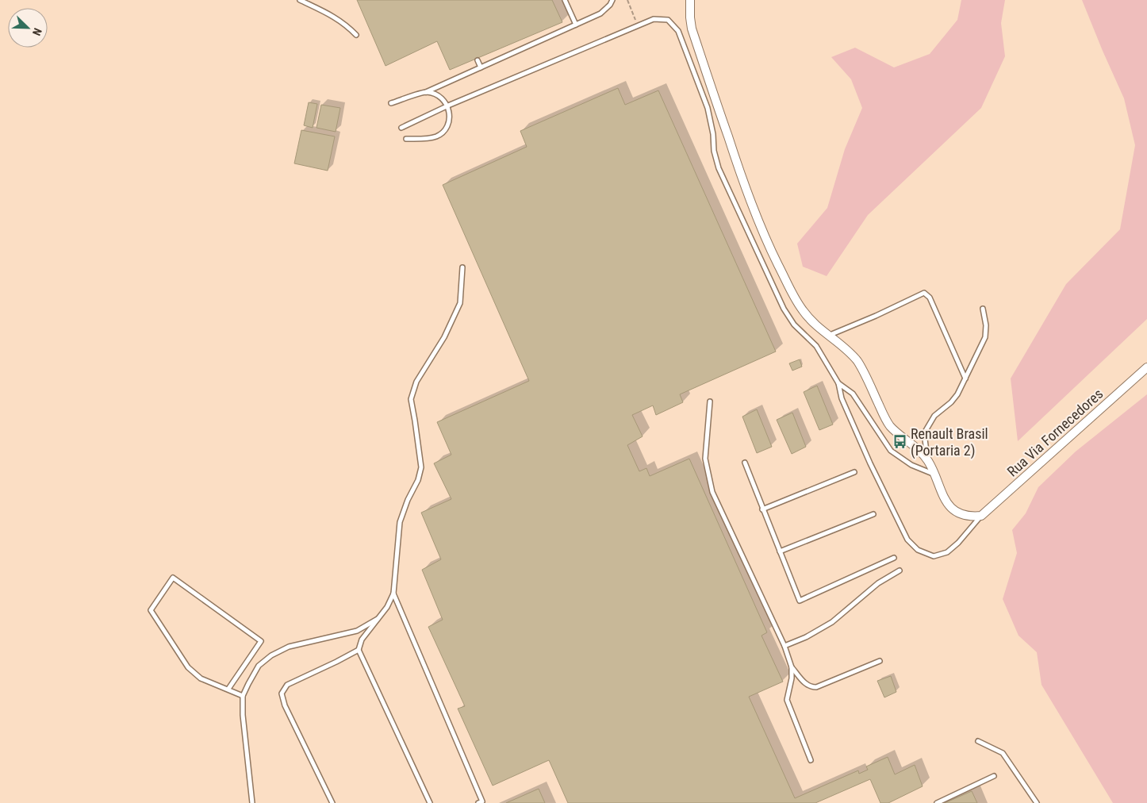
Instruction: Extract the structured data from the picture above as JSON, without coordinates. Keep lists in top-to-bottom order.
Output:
{
  "streets": {
    "street": ["Rua Via Fornecedores"]
  },
  "places": {
    "bus stop": ["Renault Brasil (Portaria 2)"]
  },
  "north": "bottom right"
}
